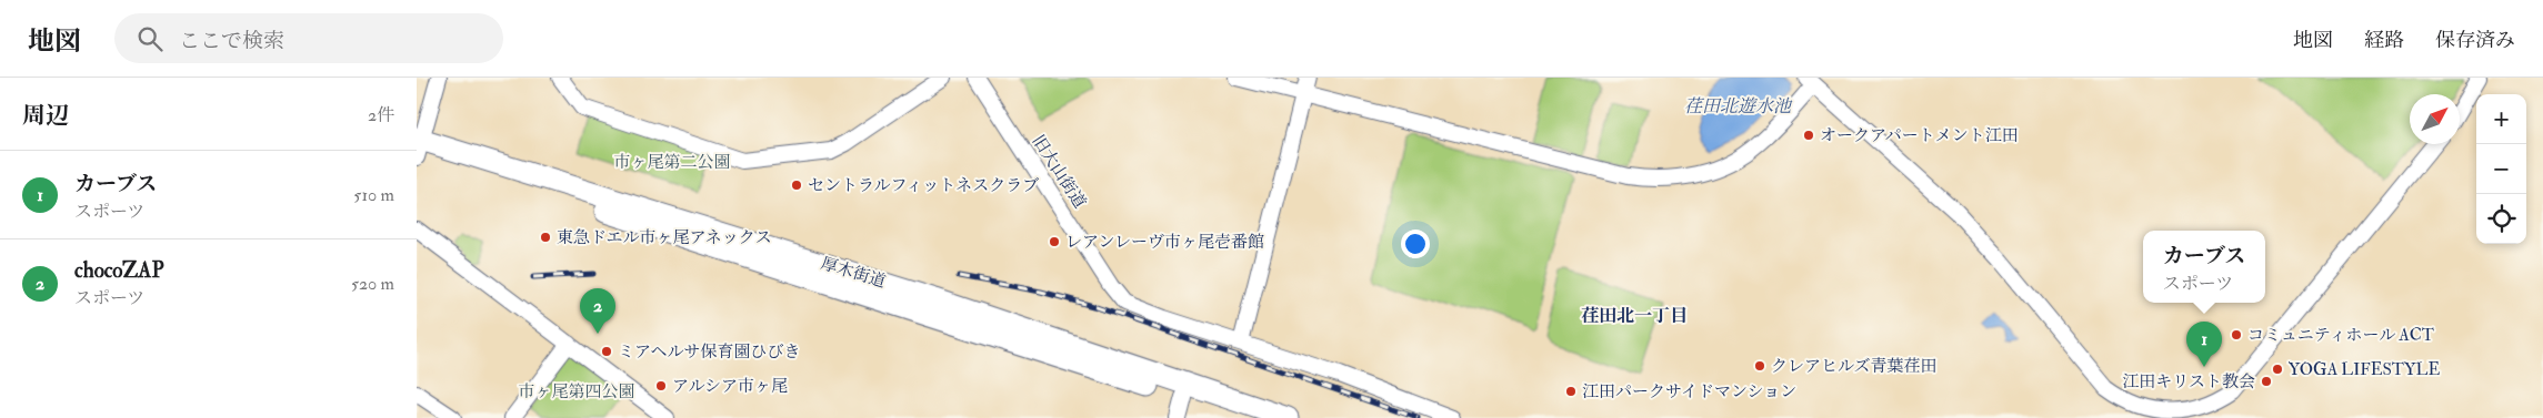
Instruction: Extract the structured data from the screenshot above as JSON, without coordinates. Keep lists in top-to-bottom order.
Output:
{
  "streets": {
    "highway": ["厚木街道"],
    "street": ["旧大山街道"]
  },
  "districts": ["荏田北一丁目"],
  "water": ["荏田北遊水池"],
  "parks": ["市ヶ尾第二公園", "市ヶ尾第四公園"],
  "places": [
    "オークアパートメント江田",
    "セントラルフィットネスクラブ",
    "東急ドエル市ヶ尾アネックス",
    "レアンレーヴ市ヶ尾壱番館",
    "コミュニティホール ACT",
    "ミアヘルサ保育園ひびき",
    "クレアヒルズ青葉荏田",
    "YOGA LIFESTYLE",
    "江田キリスト教会",
    "アルシア市ヶ尾",
    "江田パークサイドマンション"
  ],
  "north": "top right",
  "page": {
    "header": "地図",
    "search": "ここで検索",
    "nav": ["地図", "経路", "保存済み"],
    "heading": ["周辺", "2件"],
    "map_buttons": ["+", "−"],
    "list": [
      {
        "mark": "1",
        "name": "カーブス",
        "note": "スポーツ",
        "value": "510 m"
      },
      {
        "mark": "2",
        "name": "chocoZAP",
        "note": "スポーツ",
        "value": "520 m"
      }
    ],
    "popup": ["カーブス", "スポーツ"],
    "pins": ["2", "1"]
  }
}
